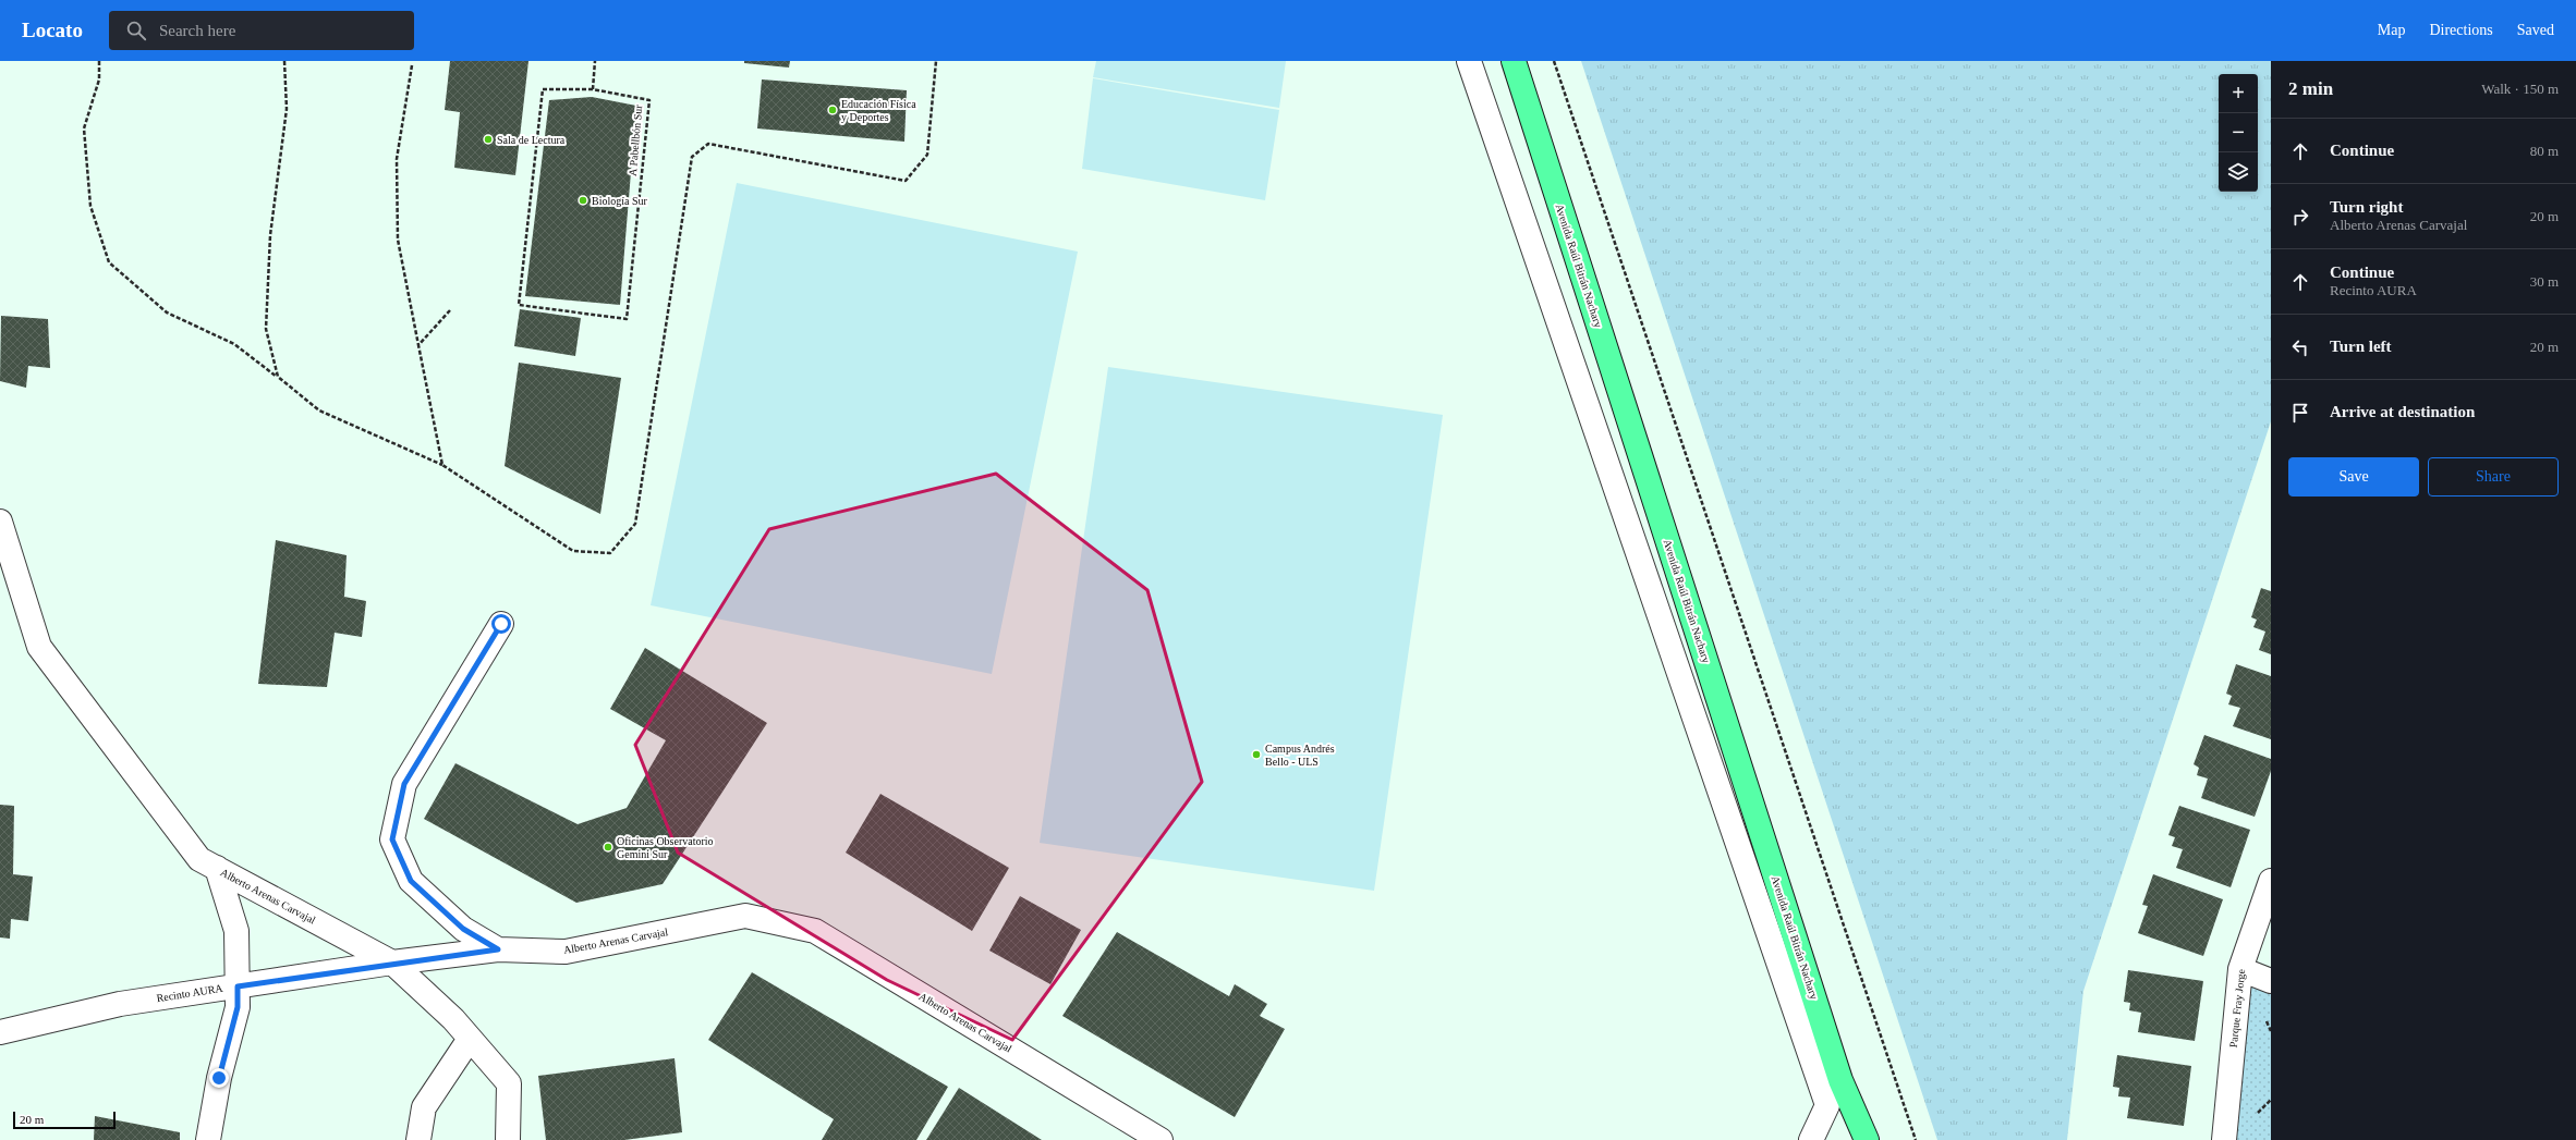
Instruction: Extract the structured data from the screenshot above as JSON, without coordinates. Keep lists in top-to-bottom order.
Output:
{
  "streets": {
    "main road": ["Avenida Raúl Bitrán Nachary"],
    "street": ["Alberto Arenas Carvajal", "Recinto AURA", "Parque Fray Jorge"],
    "path": ["A Pabellbón Sur"]
  },
  "crossings": [
    ["Alberto Arenas Carvajal", "Recinto AURA"]
  ],
  "places": [
    "Educación Física y Deportes",
    "Sala de Lectura",
    "Biología Sur",
    "Campus Andrés Bello - ULS",
    "Oficinas Observatorio Gemini Sur"
  ],
  "scale_bar": "20 m",
  "page": {
    "header": "Locato",
    "search": "Search here",
    "nav": ["Map", "Directions", "Saved"],
    "heading": ["2 min", "Walk · 150 m"],
    "map_buttons": ["+", "−"],
    "list": [
      ["Continue", "80 m"],
      ["Turn right", "Alberto Arenas Carvajal", "20 m"],
      ["Continue", "Recinto AURA", "30 m"],
      ["Turn left", "20 m"],
      "Arrive at destination"
    ],
    "buttons": ["Save", "Share"],
    "scale": "20 m"
  }
}
